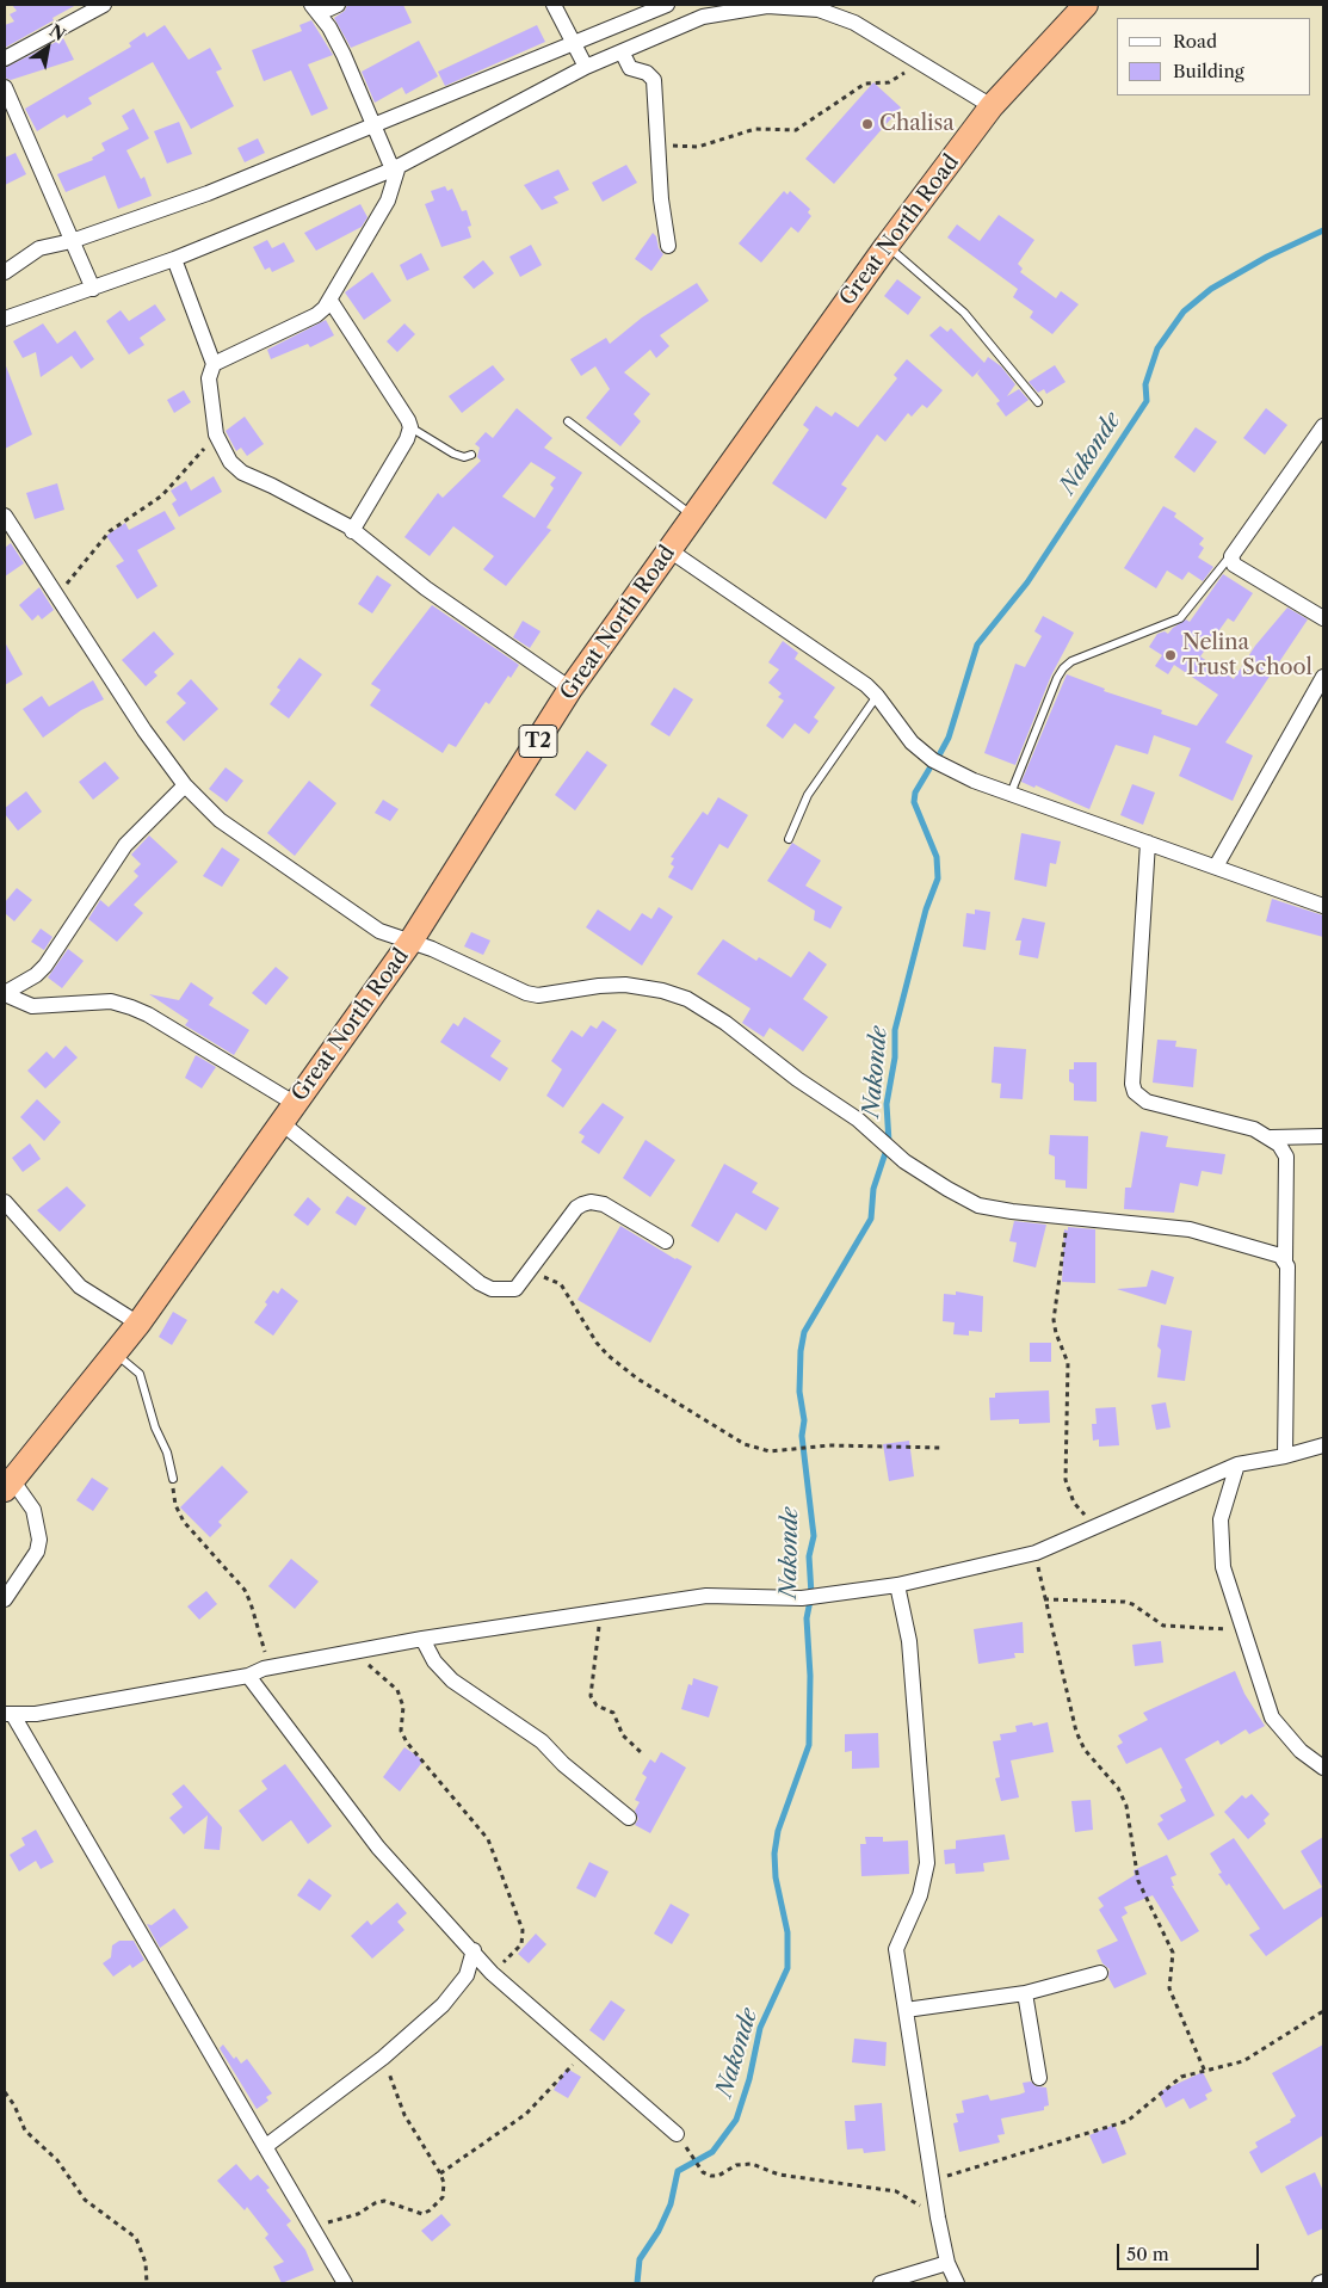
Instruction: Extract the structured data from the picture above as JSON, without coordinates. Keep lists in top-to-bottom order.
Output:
{
  "streets": {
    "highway": ["Great North Road", "T2"]
  },
  "water": ["Nakonde"],
  "places": ["Chalisa", "Nelina Trust School"],
  "legend": ["Road", "Building"],
  "scale_bar": "50 m",
  "north": "top right"
}
